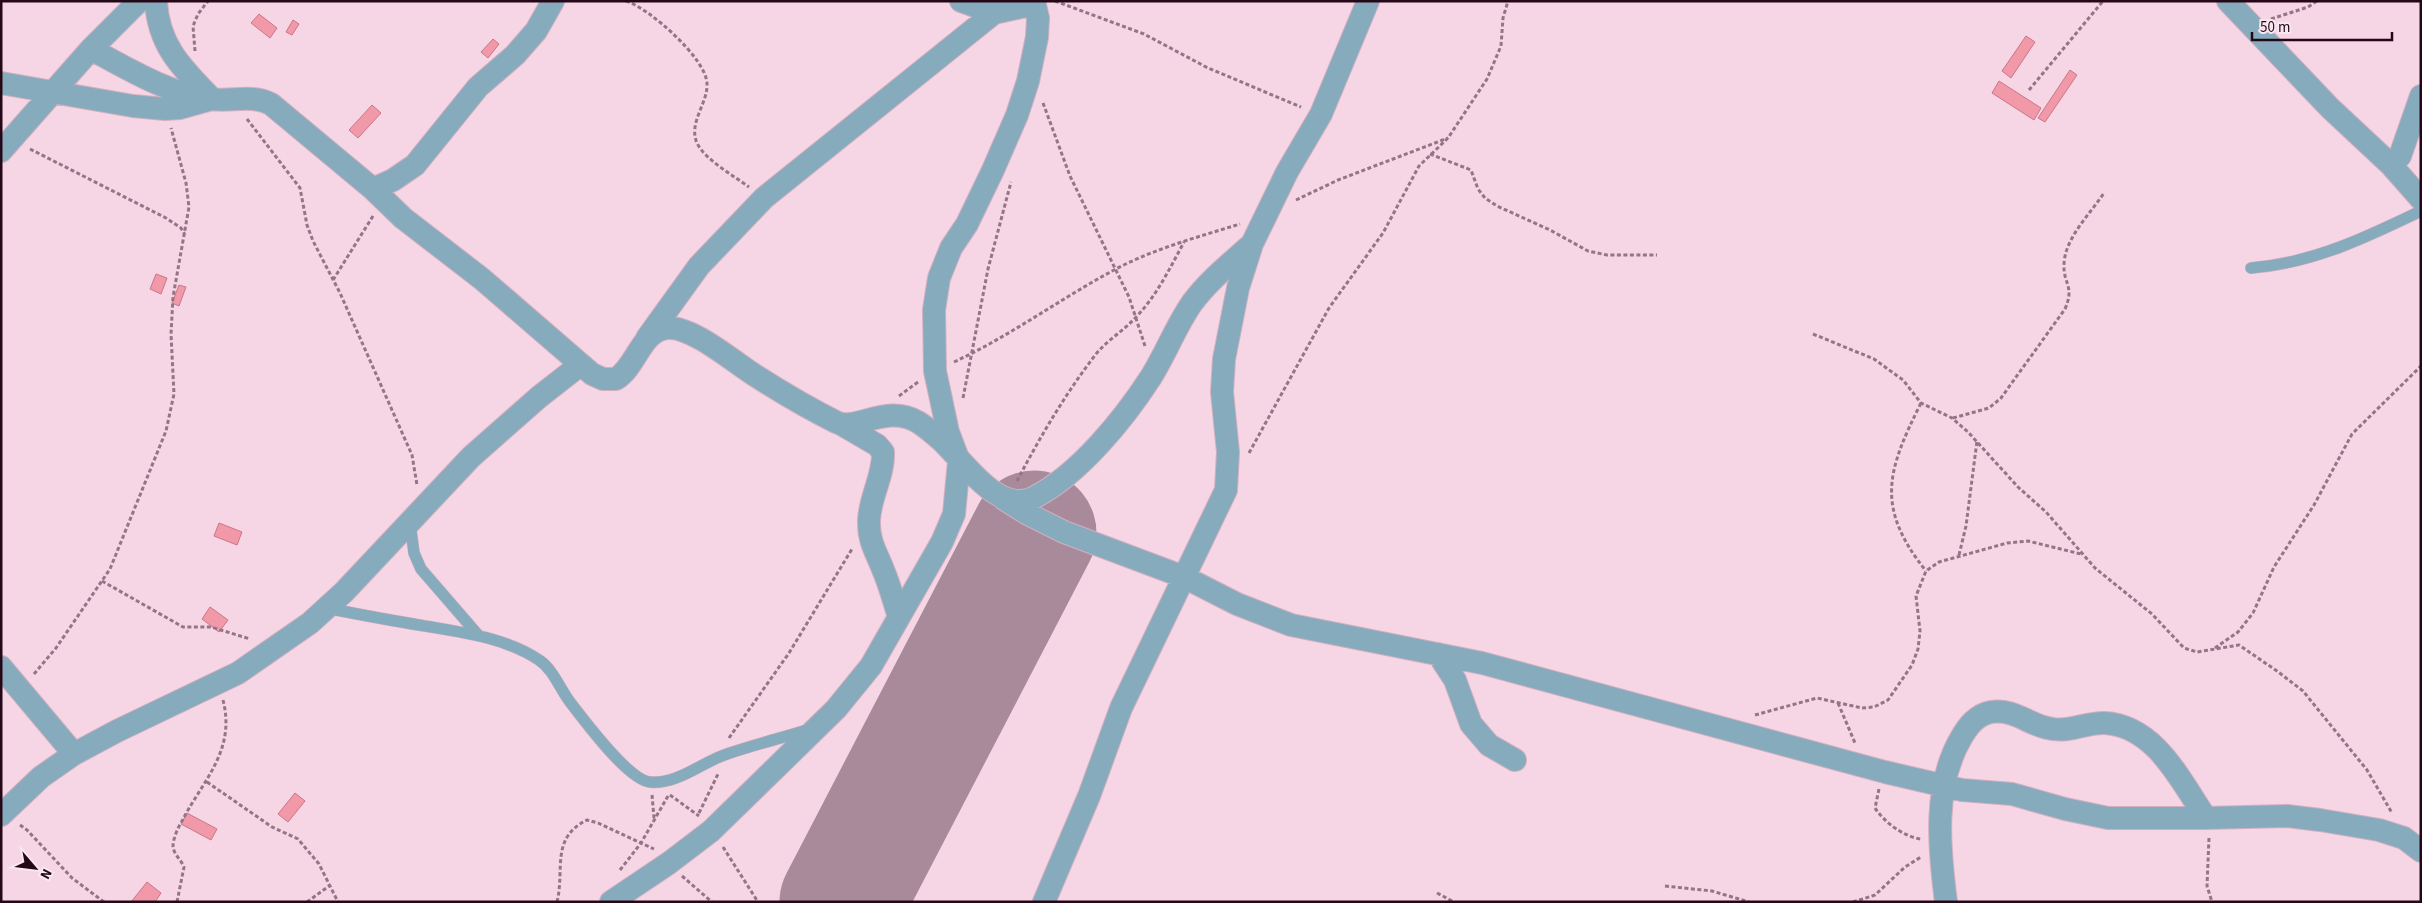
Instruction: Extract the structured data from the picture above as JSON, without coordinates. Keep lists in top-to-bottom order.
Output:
{
  "scale_bar": "50 m",
  "north": "bottom right"
}
